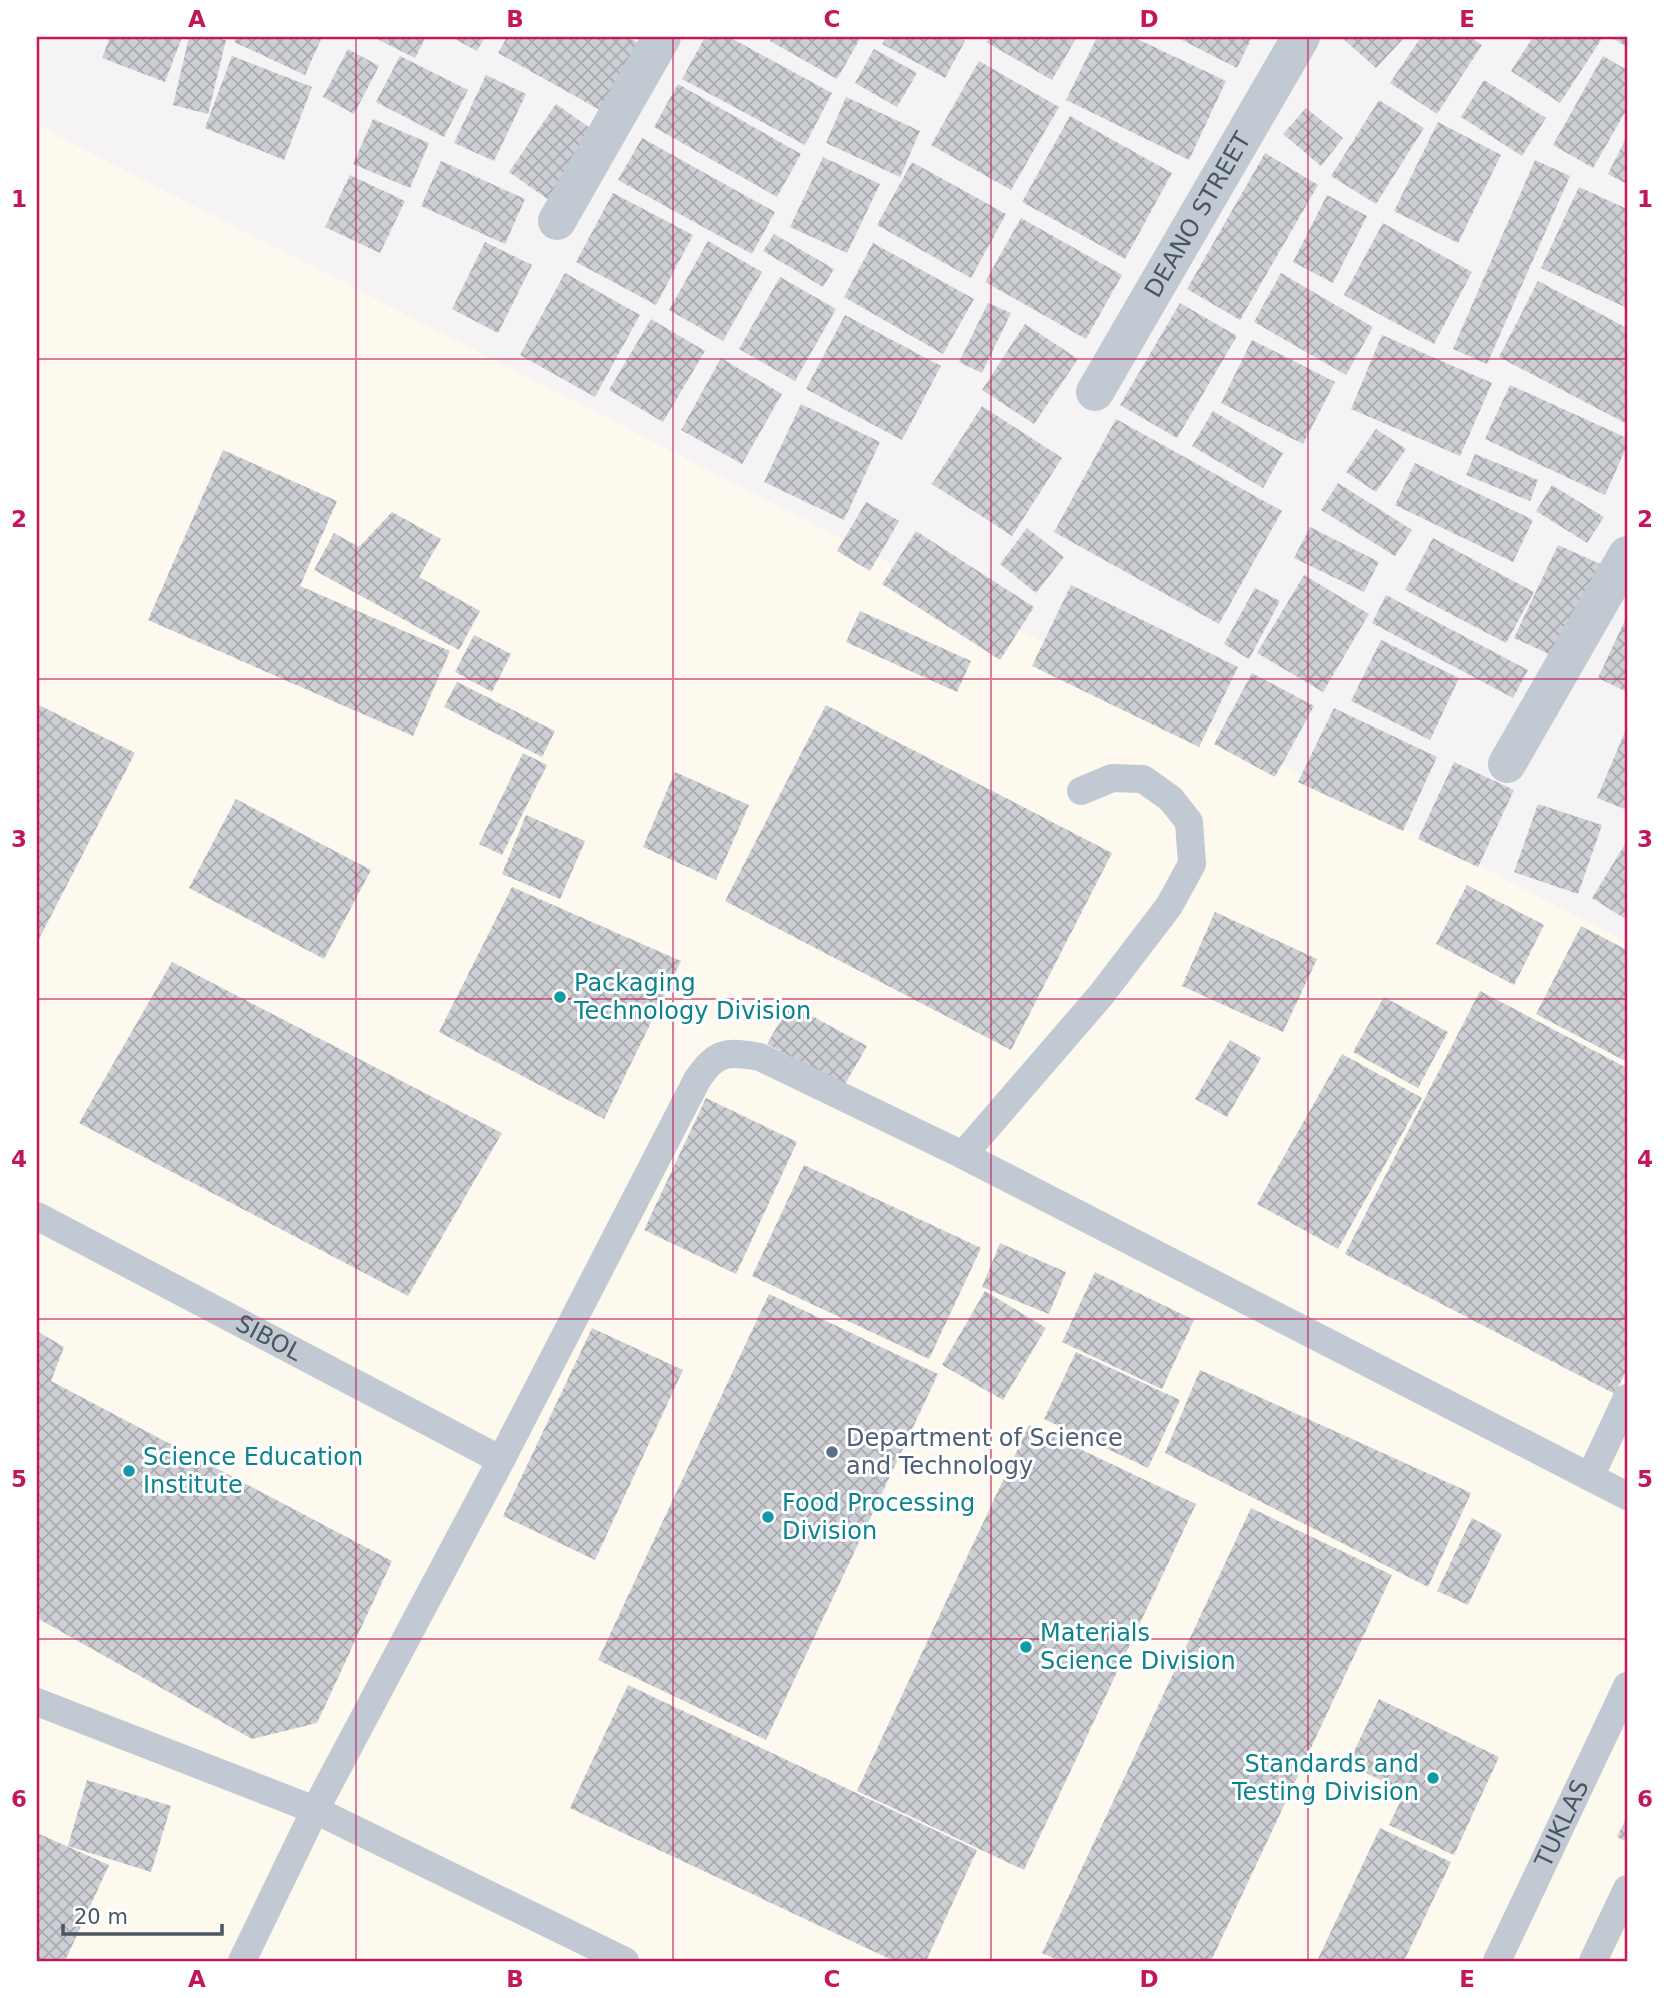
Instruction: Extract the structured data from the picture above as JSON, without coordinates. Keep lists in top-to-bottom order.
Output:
{
  "streets": {
    "street": ["DEANO STREET"],
    "lane": ["SIBOL", "TUKLAS"]
  },
  "places": [
    "Packaging Technology Division",
    "Department of Science and Technology",
    "Science Education Institute",
    "Food Processing Division",
    "Materials Science Division",
    "Standards and Testing Division"
  ],
  "scale_bar": "20 m",
  "grid": {
    "columns": [
      "A",
      "B",
      "C",
      "D",
      "E"
    ],
    "rows": [
      "1",
      "2",
      "3",
      "4",
      "5",
      "6"
    ]
  }
}
